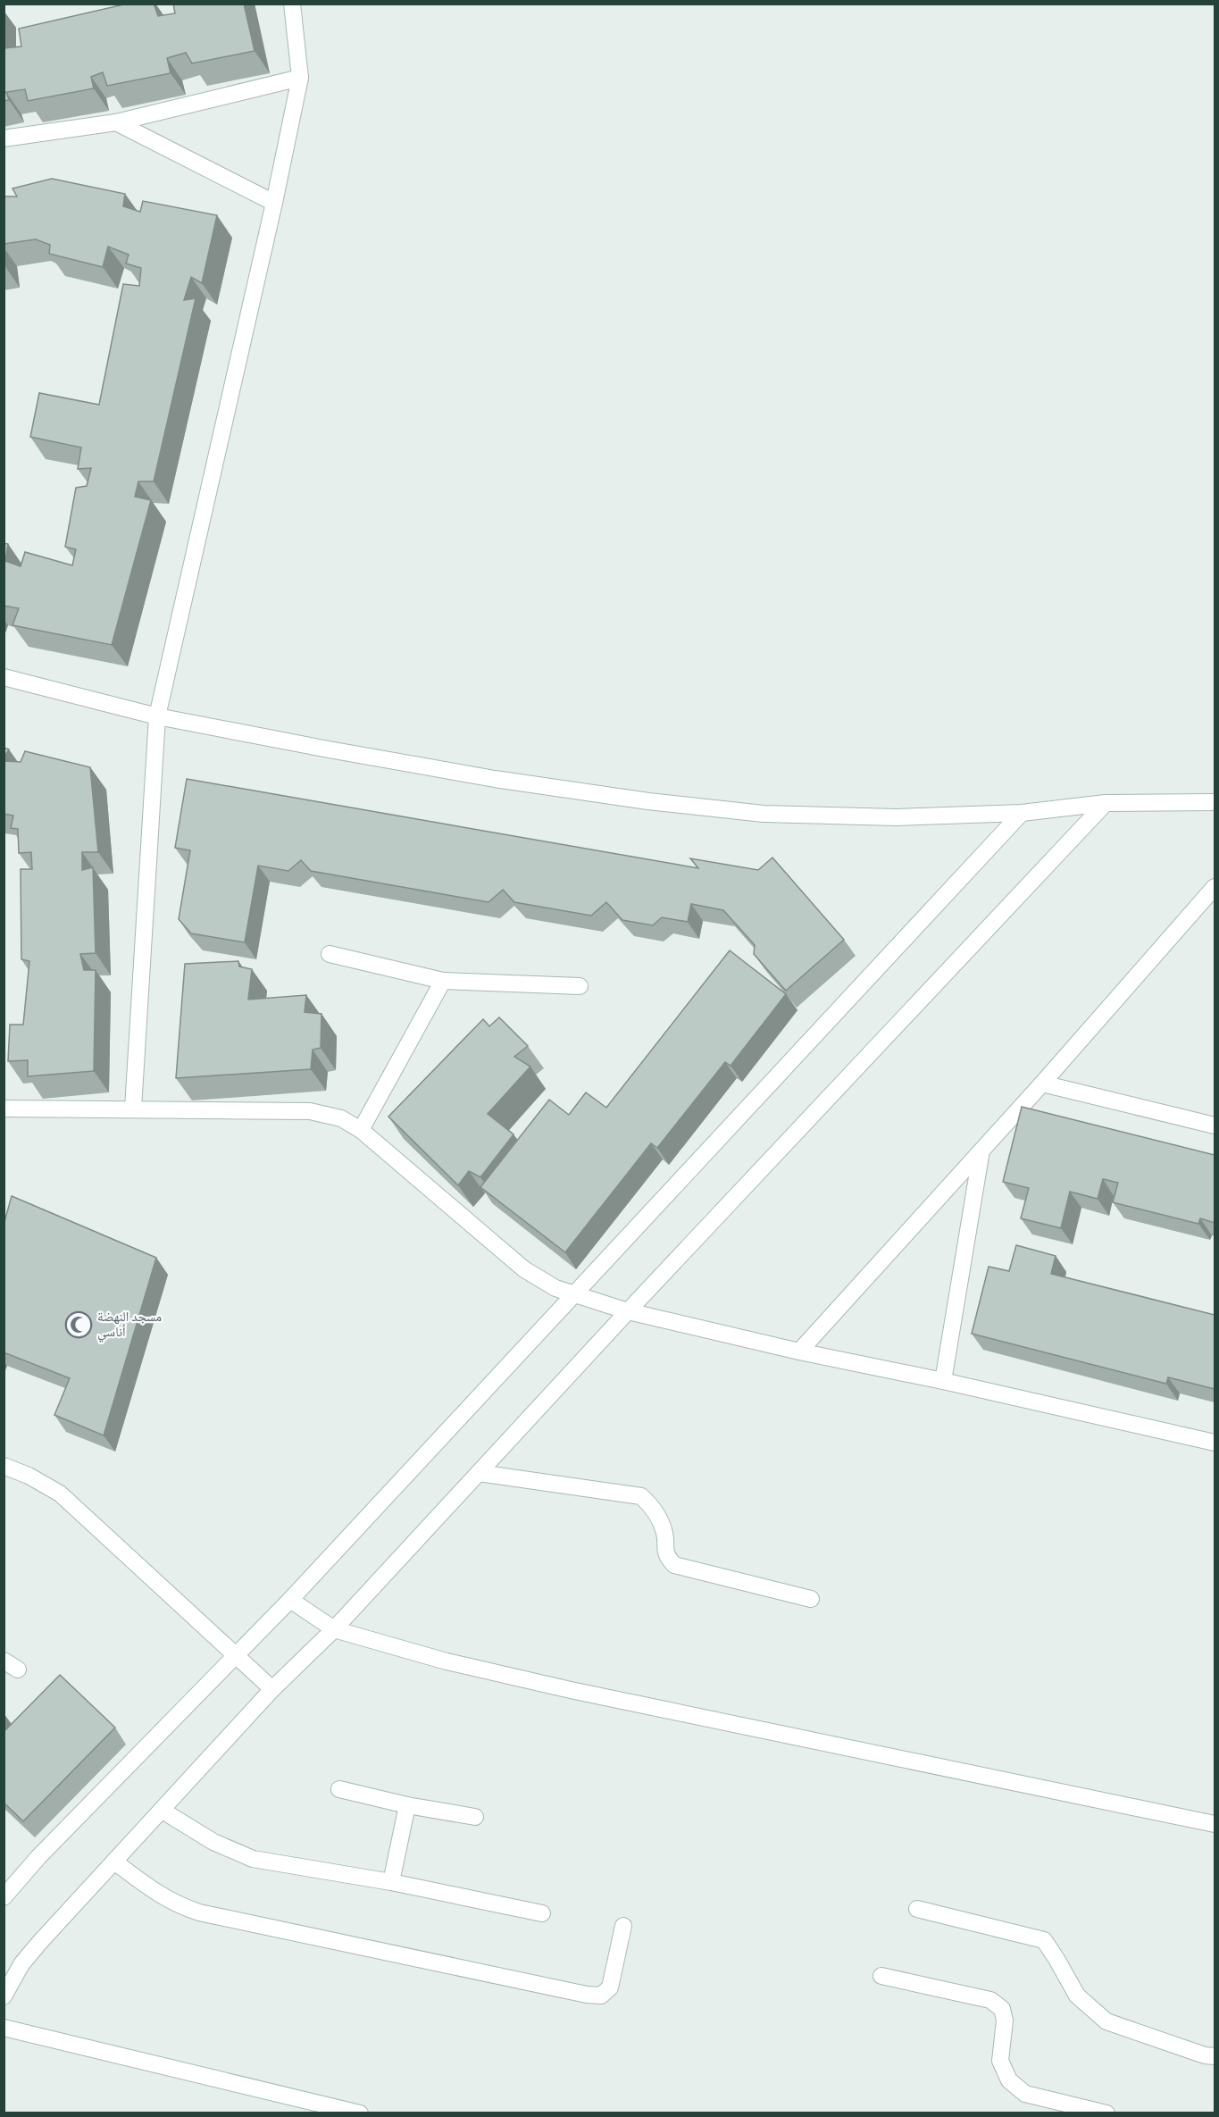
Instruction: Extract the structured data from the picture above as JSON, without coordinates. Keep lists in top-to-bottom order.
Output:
{
  "places": {
    "mosque": ["مسجد النهضة أناسي"]
  }
}
